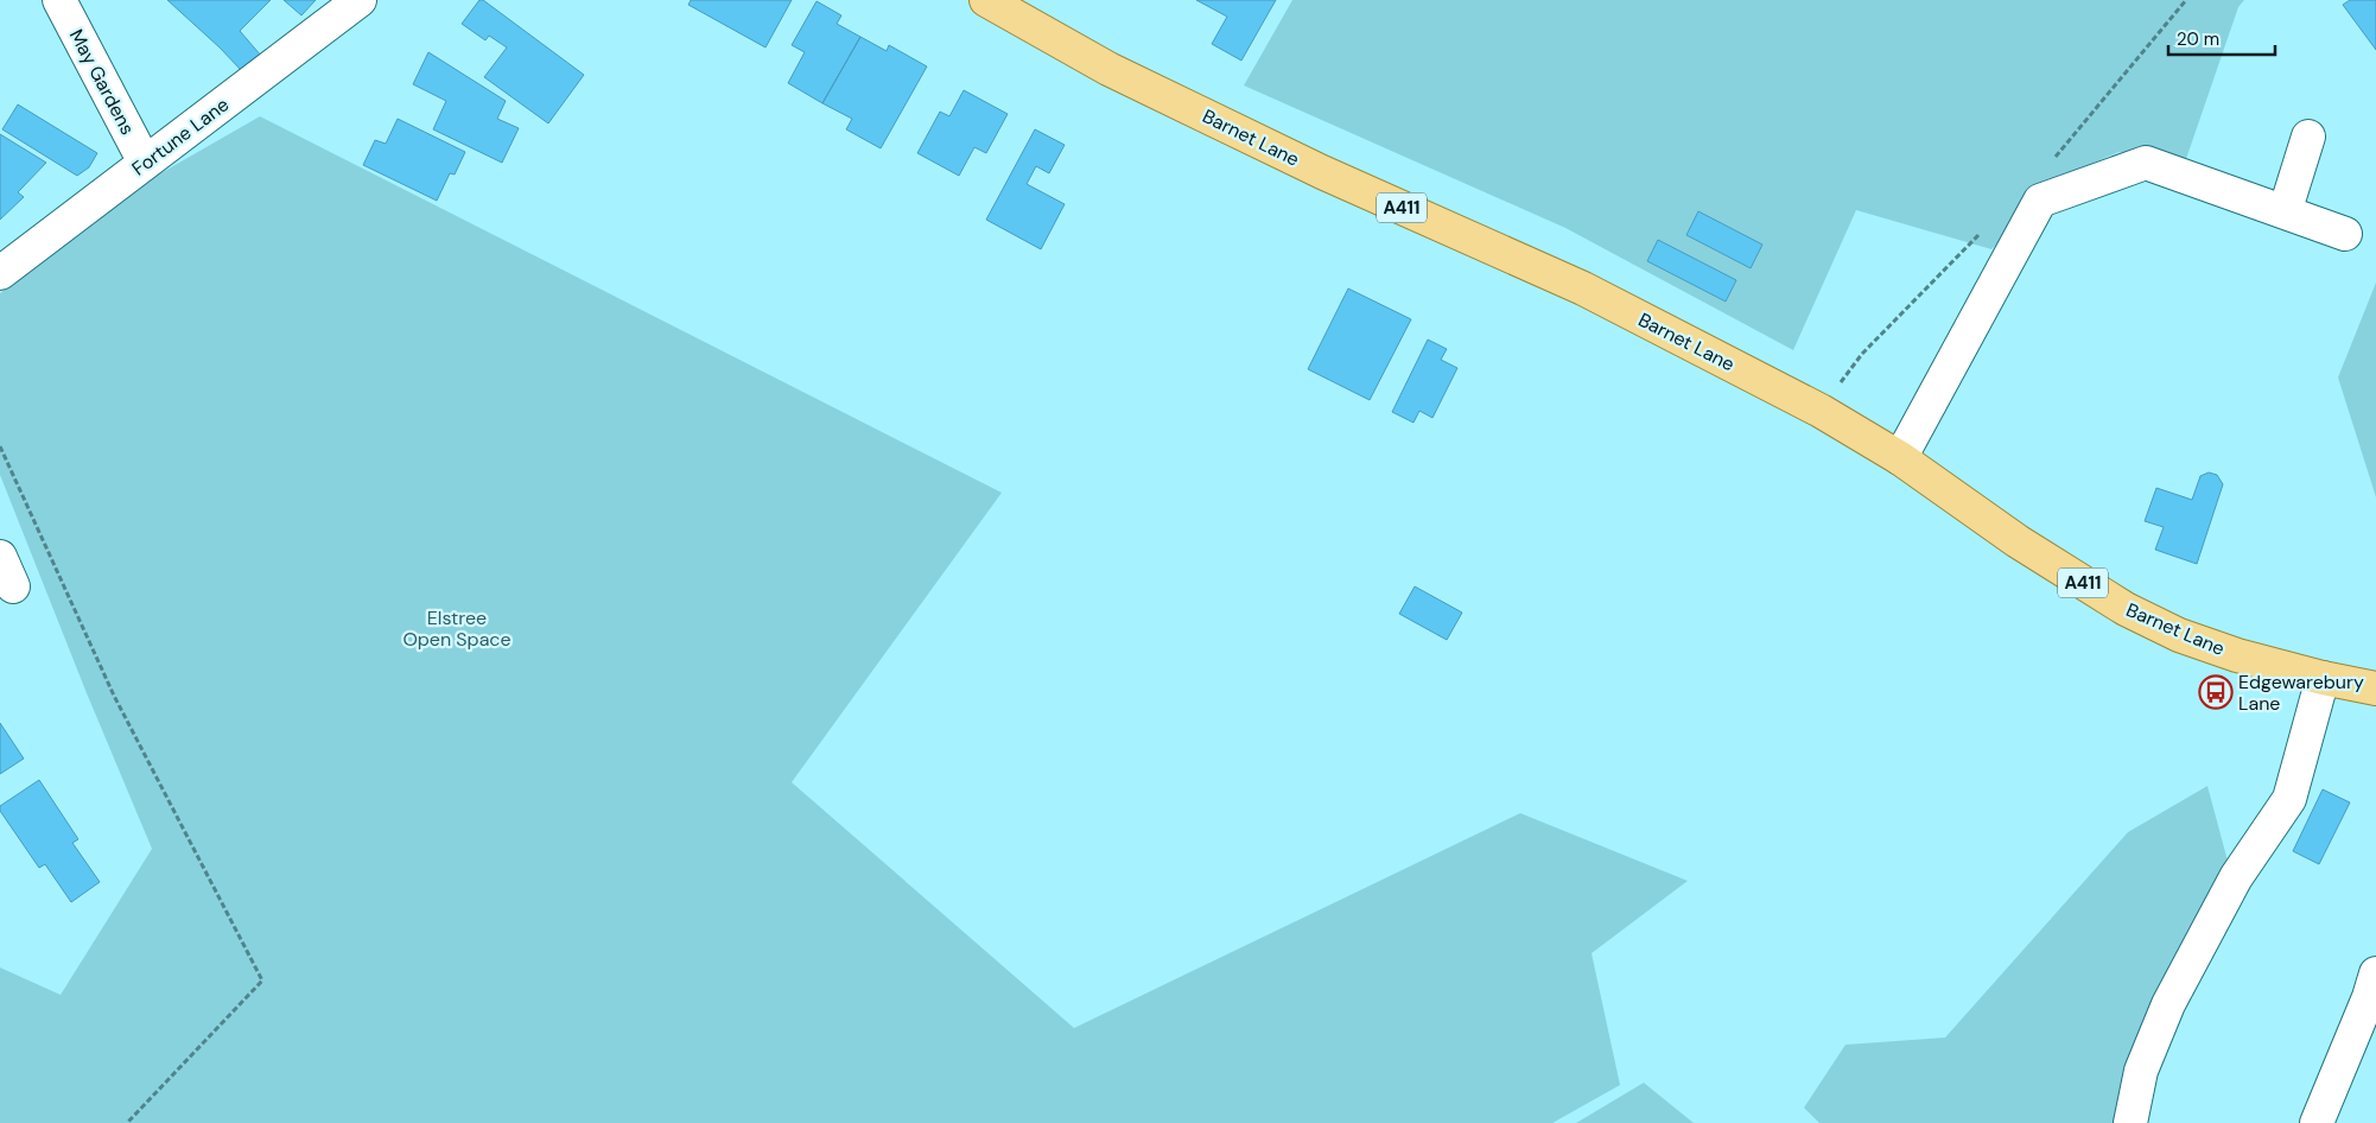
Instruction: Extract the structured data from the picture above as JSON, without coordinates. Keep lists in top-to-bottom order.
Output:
{
  "streets": {
    "main road": ["Barnet Lane", "A411"],
    "street": ["May Gardens", "Fortune Lane"]
  },
  "crossings": [
    ["May Gardens", "Fortune Lane"]
  ],
  "parks": ["Elstree Open Space"],
  "places": {
    "bus stop": ["Edgewarebury Lane"]
  },
  "scale_bar": "20 m"
}
